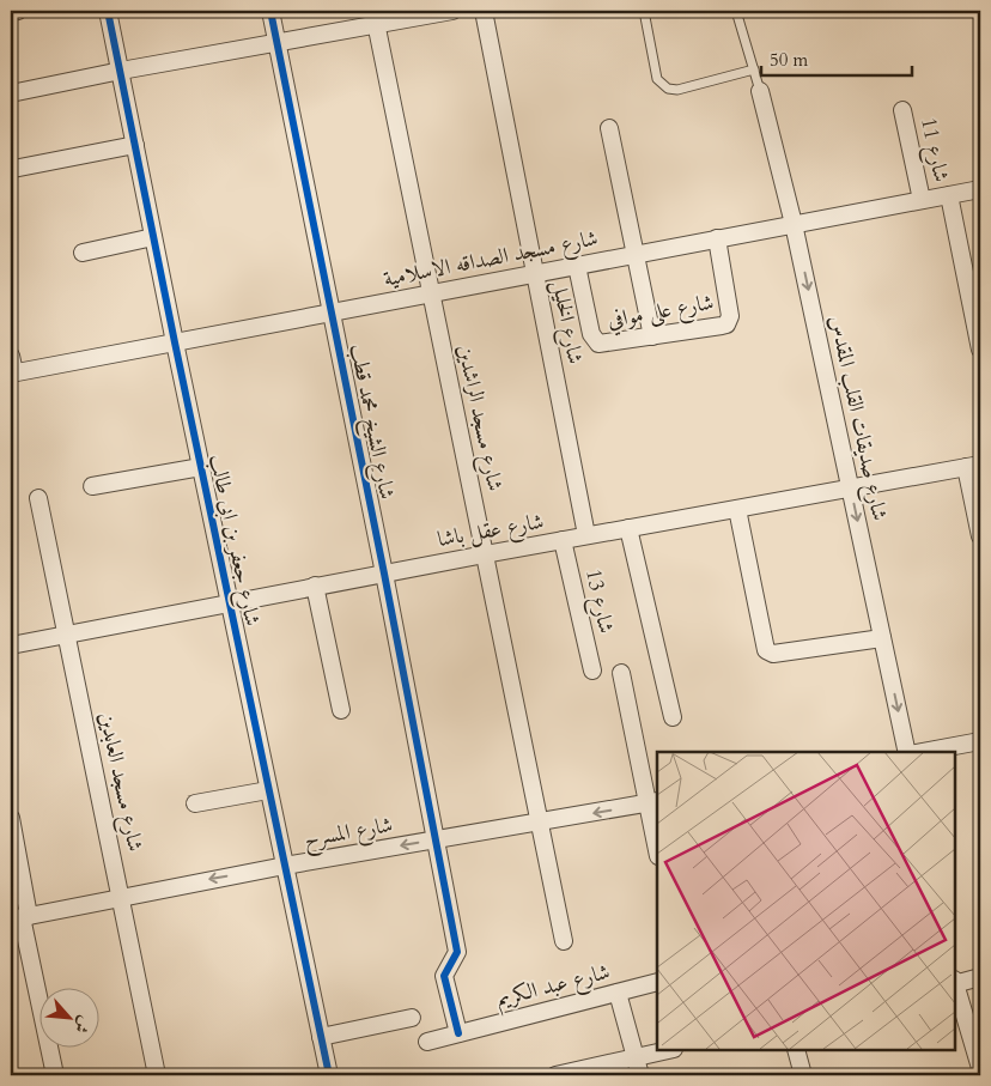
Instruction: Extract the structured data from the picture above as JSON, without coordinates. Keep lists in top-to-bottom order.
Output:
{
  "streets": {
    "street": [
      "شارع 11",
      "شارع مسجد الصداقه الاسلامية",
      "شارع على موافي",
      "شارع الخليل",
      "شارع مسجد الراشدين",
      "شارع صديقات القلب المقدس",
      "شارع الشيخ محمد قطب",
      "شارع عقل باشا",
      "شارع جعفر بن ابى طالب",
      "شارع 13",
      "شارع مسجد العابدين",
      "شارع المسرح",
      "شارع عبد الكريم"
    ]
  },
  "crossings": [
    ["شارع 11", "شارع مسجد الصداقه الاسلامية"],
    ["شارع مسجد الصداقه الاسلامية", "شارع على موافي"],
    ["شارع مسجد الصداقه الاسلامية", "شارع الخليل"],
    ["شارع مسجد الصداقه الاسلامية", "شارع مسجد الراشدين"],
    ["شارع مسجد الصداقه الاسلامية", "شارع صديقات القلب المقدس"],
    ["شارع مسجد الصداقه الاسلامية", "شارع الشيخ محمد قطب"],
    ["شارع مسجد الصداقه الاسلامية", "شارع جعفر بن ابى طالب"],
    ["شارع الخليل", "شارع عقل باشا"],
    ["شارع مسجد الراشدين", "شارع عقل باشا"],
    ["شارع مسجد الراشدين", "شارع المسرح"],
    ["شارع صديقات القلب المقدس", "شارع عقل باشا"],
    ["شارع الشيخ محمد قطب", "شارع عقل باشا"],
    ["شارع الشيخ محمد قطب", "شارع المسرح"],
    ["شارع عقل باشا", "شارع جعفر بن ابى طالب"],
    ["شارع عقل باشا", "شارع 13"],
    ["شارع عقل باشا", "شارع مسجد العابدين"],
    ["شارع جعفر بن ابى طالب", "شارع المسرح"],
    ["شارع مسجد العابدين", "شارع المسرح"]
  ],
  "one_way": ["شارع صديقات القلب المقدس", "شارع المسرح"],
  "scale_bar": "50 m",
  "north": "bottom right"
}
